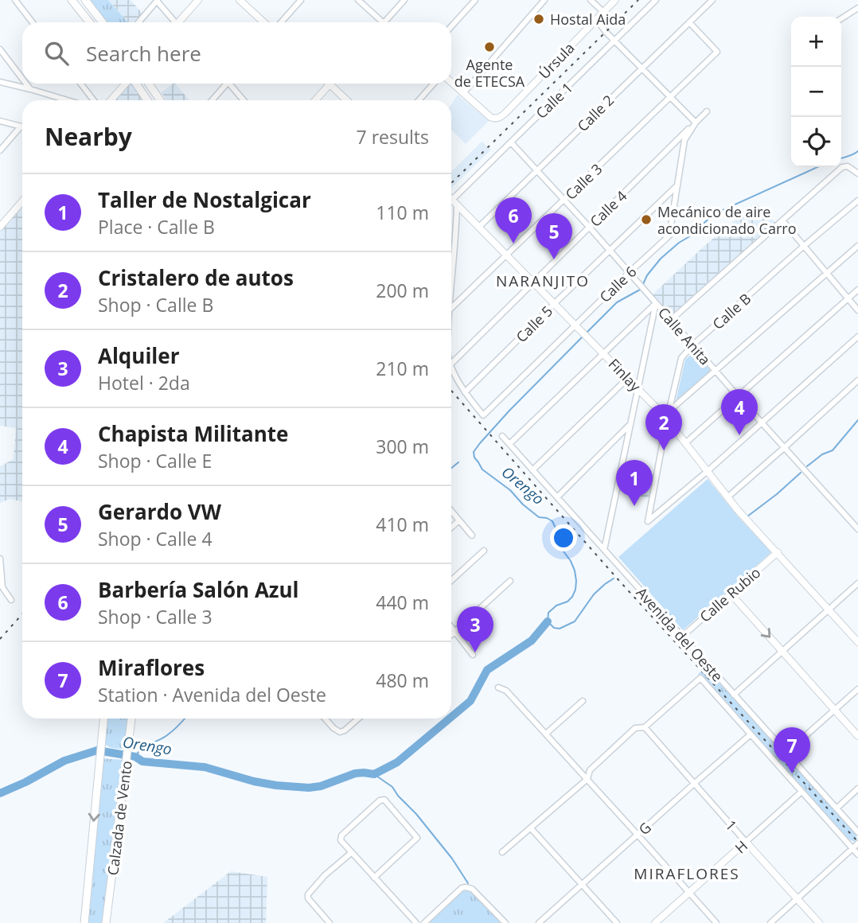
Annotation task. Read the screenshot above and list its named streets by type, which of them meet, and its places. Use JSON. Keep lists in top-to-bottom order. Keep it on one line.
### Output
{"streets":{"main road":["Calzada de Vento"],"street":["Úrsula","Calle 1","Calle 2","Calle 3","Calle 4","Calle 6","Calle B","Calle 5","Calle Anita","Finlay","Calle Rubio","Avenida del Oeste","1","G","H"]},"crossings":[["Calle 1","Calle Anita"],["Calle 1","Finlay"],["Calle 2","Calle 3"],["Calle 2","Calle Anita"],["Calle 2","Finlay"],["Calle 3","Calle Anita"],["Calle 3","Finlay"],["Calle 4","Calle 6"],["Calle 4","Calle Anita"],["Calle 4","Finlay"],["Calle 6","Calle 5"],["Calle 6","Calle Anita"],["Calle 6","Finlay"],["Calle B","Calle Anita"],["Calle B","Finlay"],["Calle 5","Calle Anita"],["Calle 5","Finlay"],["Finlay","Calle Rubio"],["Calle Rubio","Avenida del Oeste"],["Avenida del Oeste","1"],["Avenida del Oeste","G"],["Avenida del Oeste","H"],["1","G"],["1","H"]],"districts":["NARANJITO","MIRAFLORES"],"water":["Orengo"],"places":["Hostal Aida","Agente de ETECSA","Mecánico de aire acondicionado Carro"],"page":{"map_buttons":["+","−"],"search":"Search here","heading":["Nearby","7 results"],"list":[{"mark":"1","name":"Taller de Nostalgicar","note":"Place · Calle B","value":"110 m"},{"mark":"2","name":"Cristalero de autos","note":"Shop · Calle B","value":"200 m"},{"mark":"3","name":"Alquiler","note":"Hotel · 2da","value":"210 m"},{"mark":"4","name":"Chapista Militante","note":"Shop · Calle E","value":"300 m"},{"mark":"5","name":"Gerardo VW","note":"Shop · Calle 4","value":"410 m"},{"mark":"6","name":"Barbería Salón Azul","note":"Shop · Calle 3","value":"440 m"},{"mark":"7","name":"Miraflores","note":"Station · Avenida del Oeste","value":"480 m"}],"pins":["6","5","4","2","1","3","7"]}}
